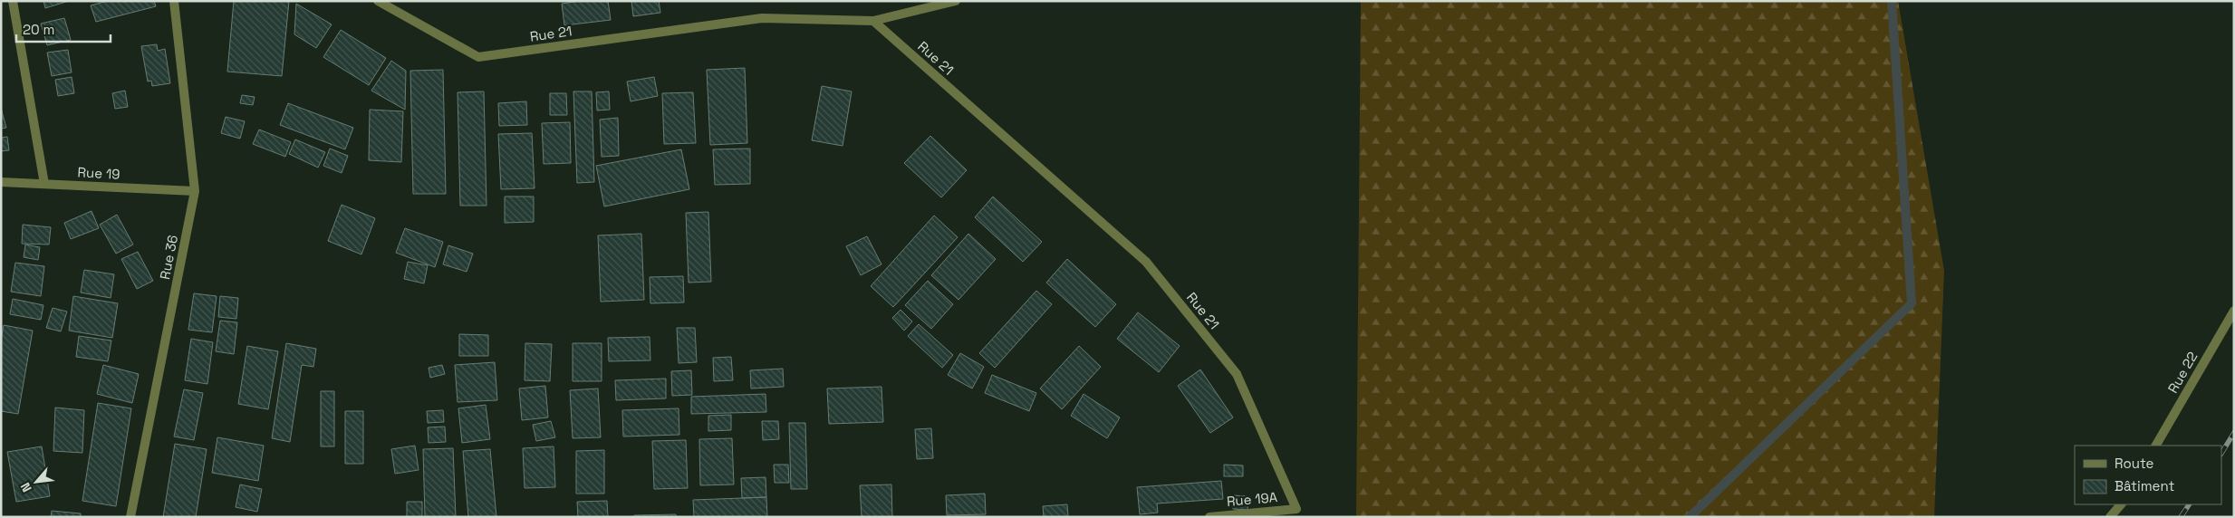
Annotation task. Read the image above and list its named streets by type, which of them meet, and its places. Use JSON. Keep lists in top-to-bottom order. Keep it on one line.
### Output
{"streets":{"street":["Rue 21","Rue 19","Rue 36","Rue 22","Rue 19A"]},"crossings":[["Rue 21","Rue 19A"],["Rue 19","Rue 36"]],"legend":["Route","Bâtiment"],"scale_bar":"20 m","north":"bottom left"}
